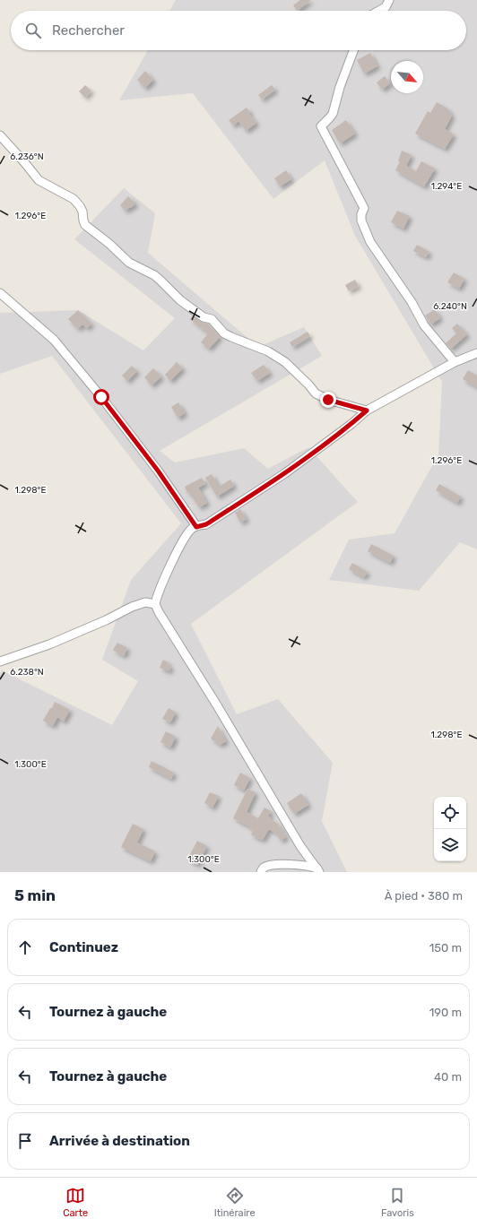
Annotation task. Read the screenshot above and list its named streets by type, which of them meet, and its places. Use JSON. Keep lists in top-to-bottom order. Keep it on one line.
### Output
{"north":"bottom right","page":{"search":"Rechercher","heading":["5 min","À pied · 380 m"],"list":[["Continuez","150 m"],["Tournez à gauche","190 m"],["Tournez à gauche","40 m"],"Arrivée à destination"],"nav":["Carte","Itinéraire","Favoris"]},"coordinates":["6.236°N","1.294°E","1.296°E","6.240°N","1.298°E","6.238°N","1.300°E"]}
